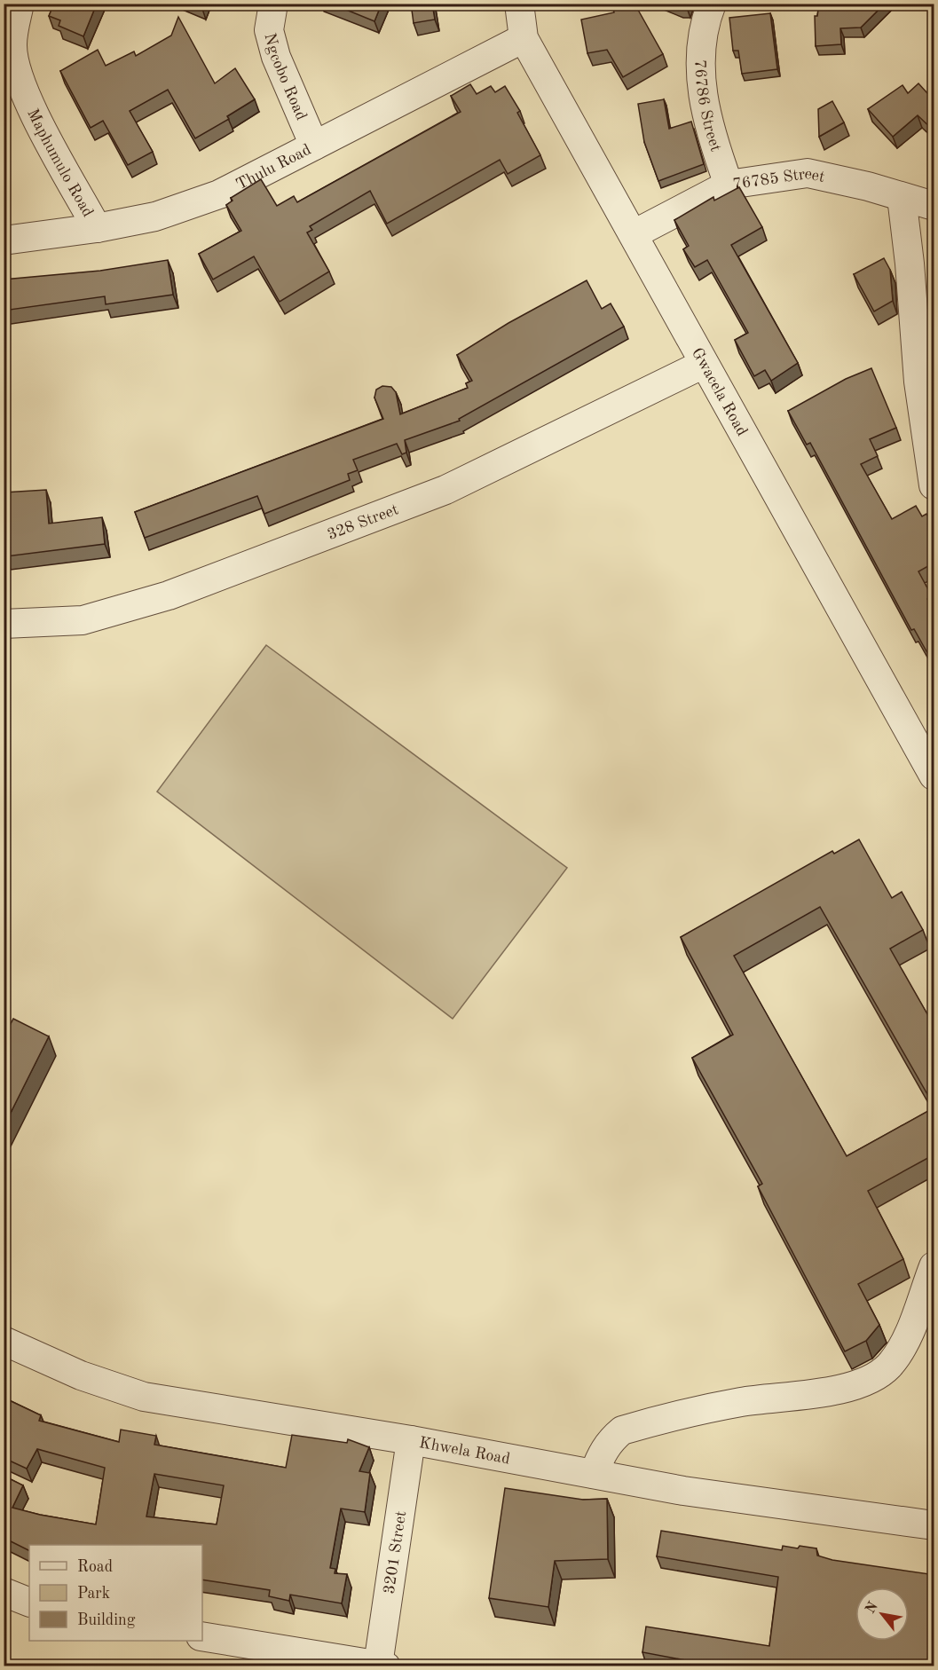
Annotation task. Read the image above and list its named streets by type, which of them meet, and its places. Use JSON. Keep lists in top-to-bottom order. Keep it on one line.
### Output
{"streets":{"street":["Ngcobo Road","76786 Street","Maphumulo Road","Thulu Road","76785 Street","Gwacela Road","328 Street","Khwela Road","3201 Street"]},"crossings":[["Ngcobo Road","Thulu Road"],["76786 Street","76785 Street"],["Maphumulo Road","Thulu Road"],["Thulu Road","Gwacela Road"],["76785 Street","Gwacela Road"],["Gwacela Road","328 Street"],["Khwela Road","3201 Street"]],"legend":["Road","Park","Building"],"north":"top left"}
